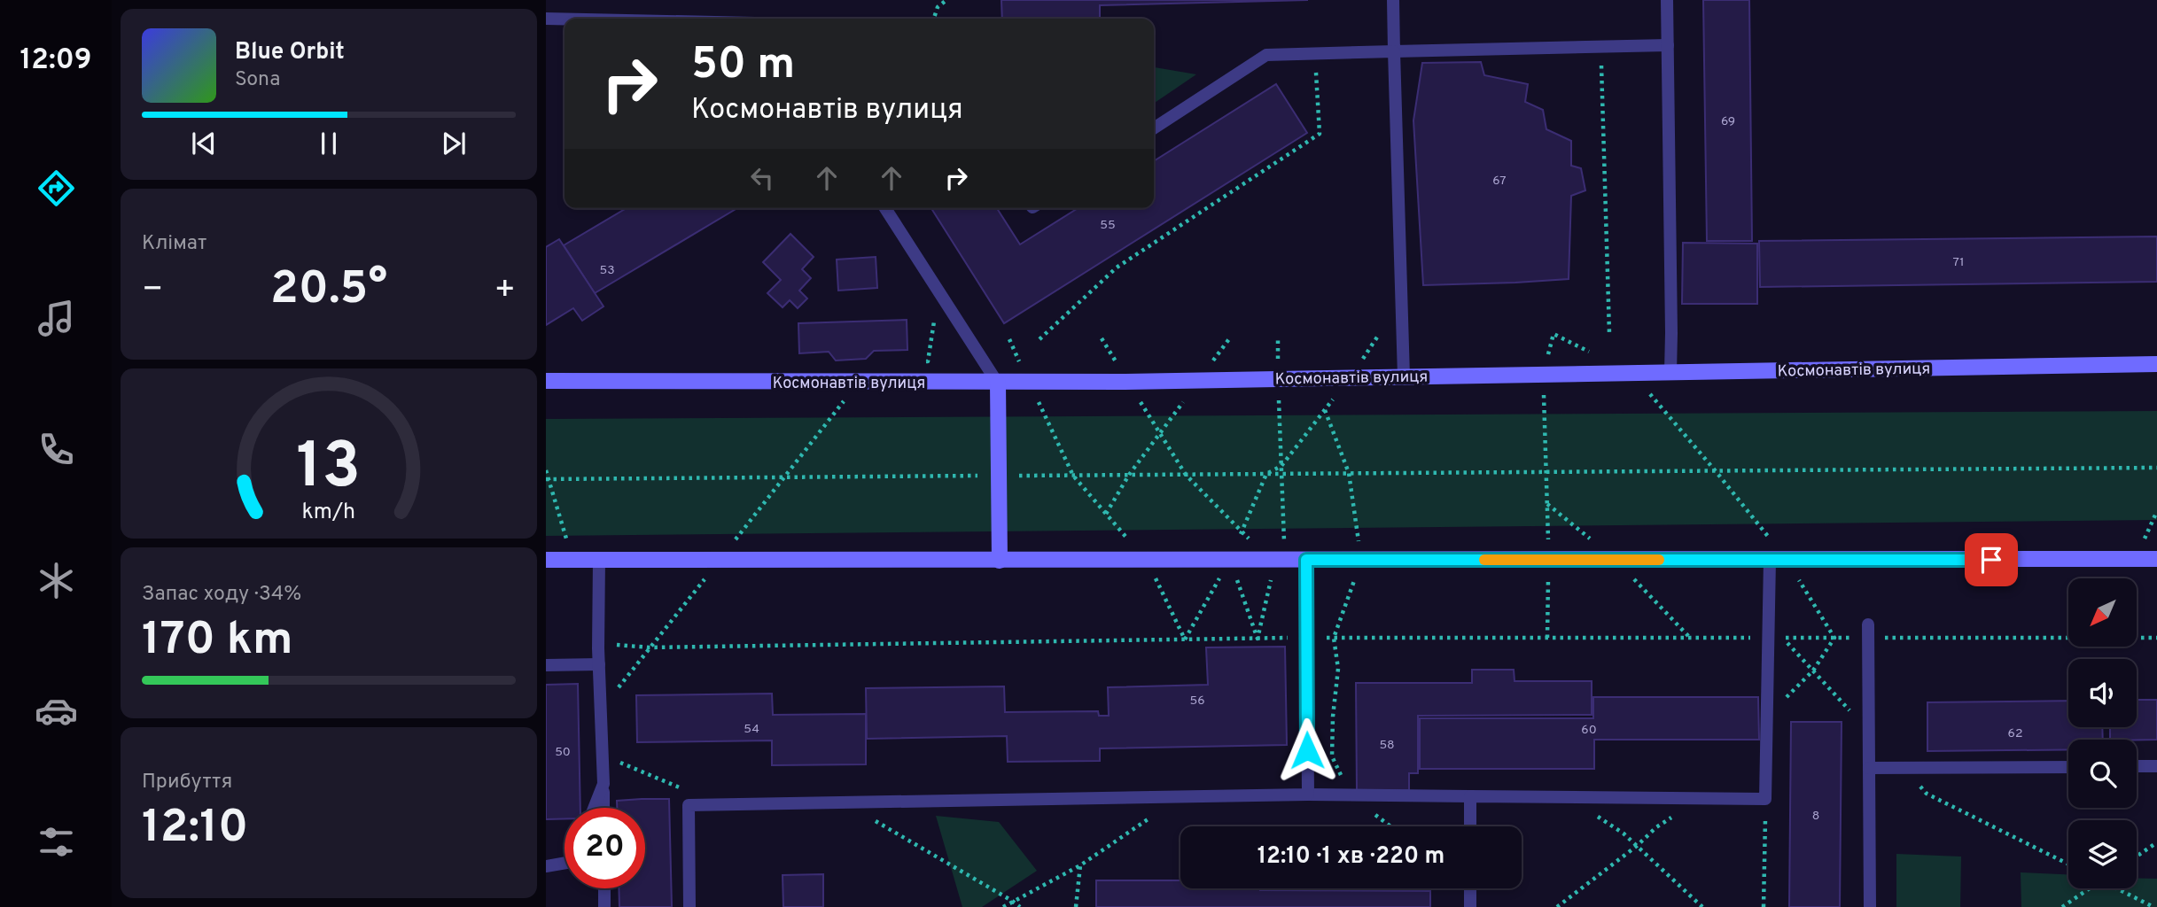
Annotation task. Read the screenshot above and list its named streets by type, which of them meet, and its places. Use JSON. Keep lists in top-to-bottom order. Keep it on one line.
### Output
{"streets":{"street":["Космонавтів вулиця"]},"house_numbers":["69","67","55","71","53","56","54","60","62","58","50","8"],"north":"bottom left","page":{"tabs":"12:09","turn":["50 m","Космонавтів вулиця"],"song":["Blue Orbit","Sona"],"tile":["Клімат",["Запас ходу · 34%","170 km"],["Прибуття","12:10"]],"heat":["−","20.5°","+"],"limit":"20","trip":"12:10 · 1 хв · 220 m","gauge":["13","km/h"]}}
